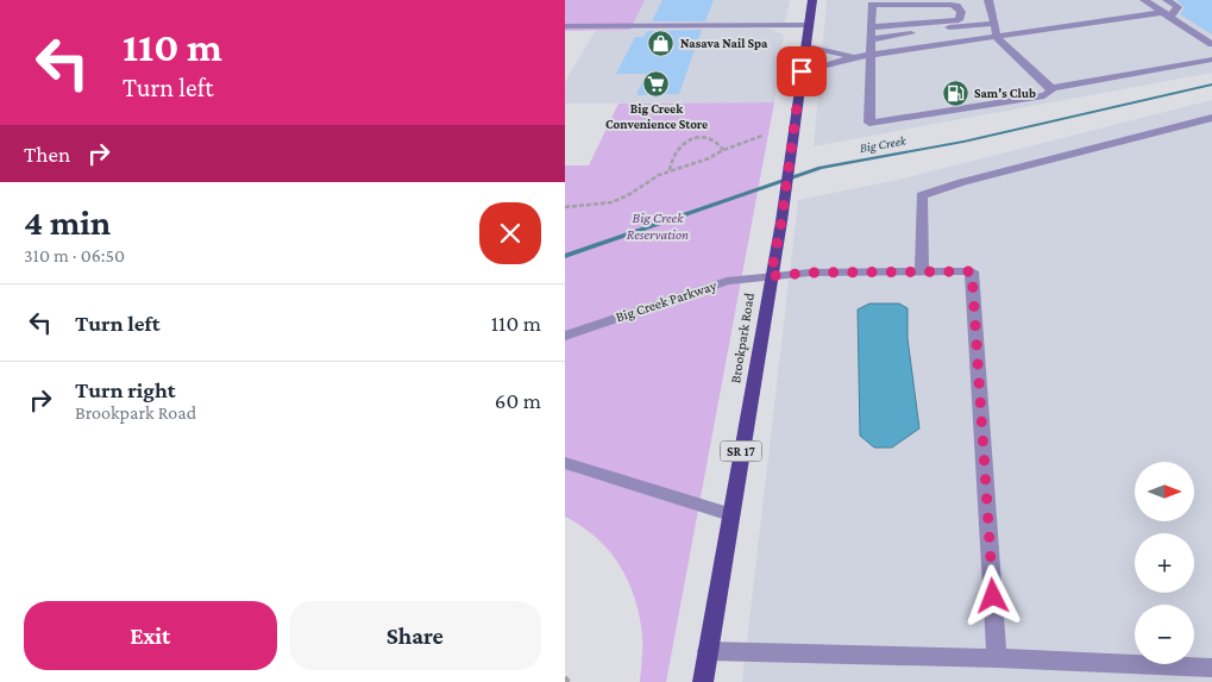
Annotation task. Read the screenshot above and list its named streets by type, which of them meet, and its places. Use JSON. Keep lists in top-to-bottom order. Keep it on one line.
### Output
{"streets":{"main road":["Brookpark Road","SR 17"],"street":["Big Creek Parkway"]},"crossings":[["Big Creek Parkway","Brookpark Road"]],"water":["Big Creek"],"parks":["Big Creek Reservation"],"places":{"shop":["Nasava Nail Spa"],"supermarket":["Big Creek Convenience Store"],"fuel station":["Sam's Club"]},"north":"right","page":{"turn":["110 m","Turn left"],"then":"Then","heading":["4 min","310 m · 06:50"],"list":[{"name":"Turn left","value":"110 m"},{"name":"Turn right","note":"Brookpark Road","value":"60 m"}],"map_buttons":["+","−"],"buttons":["Exit","Share"]}}
